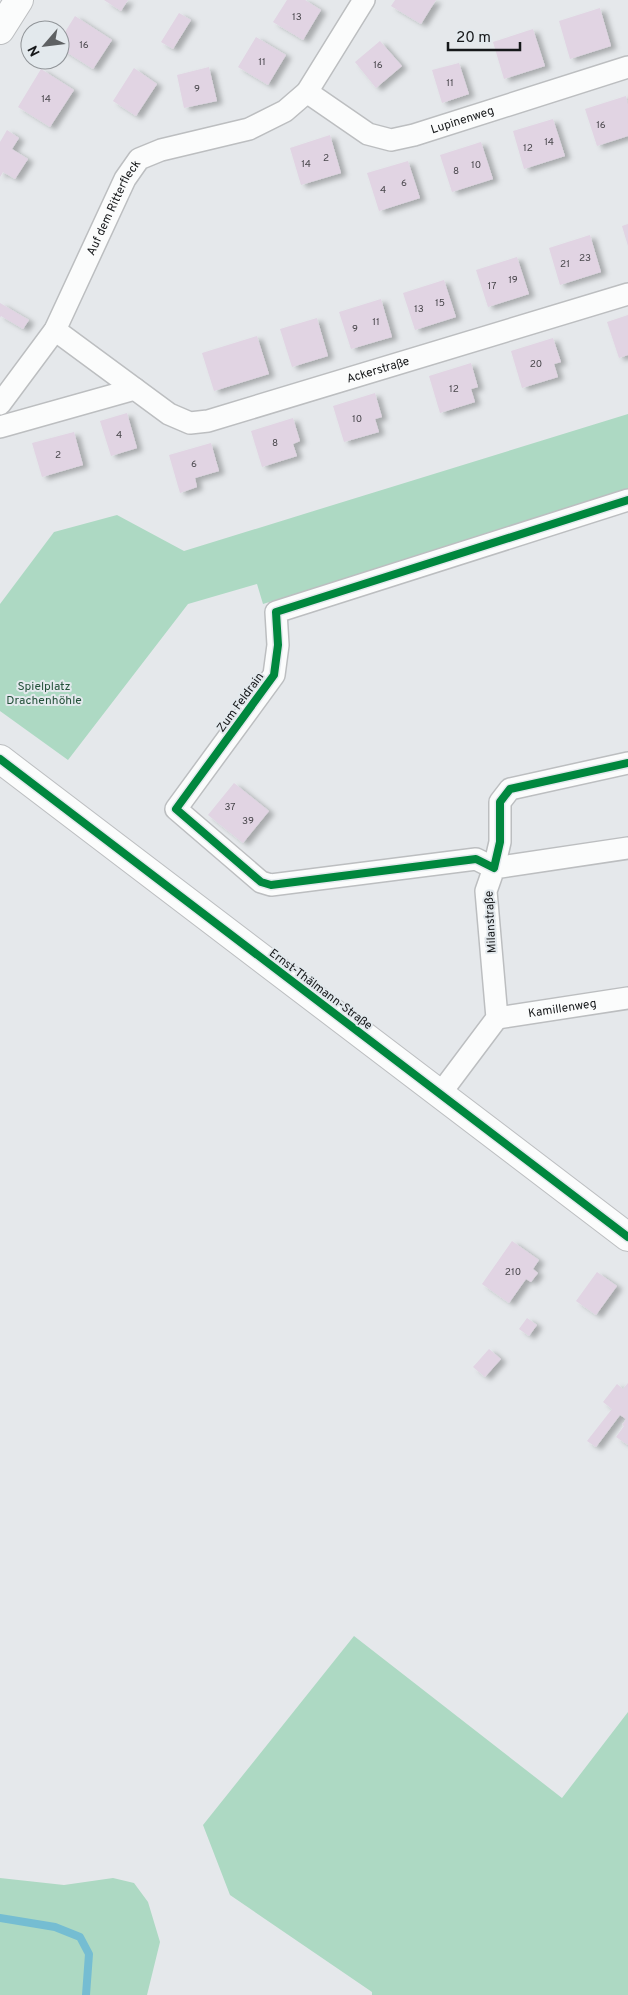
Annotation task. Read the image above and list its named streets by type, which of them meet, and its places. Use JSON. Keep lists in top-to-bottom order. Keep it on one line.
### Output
{"streets":{"street":["Lupinenweg","Auf dem Ritterfleck","Ackerstraße","Zum Feldrain","Milanstraße","Ernst-Thälmann-Straße","Kamillenweg"]},"crossings":[["Lupinenweg","Auf dem Ritterfleck"],["Auf dem Ritterfleck","Ackerstraße"],["Zum Feldrain","Milanstraße"],["Milanstraße","Kamillenweg"]],"parks":["Spielplatz Drachenhöhle"],"house_numbers":["13","16","11","16","11","9","14","16","14","12","2","14","10","8","6","4","23","21","19","17","15","13","11","9","20","12","10","4","8","2","6","37","39","210"],"scale_bar":"20 m","north":"bottom left"}
